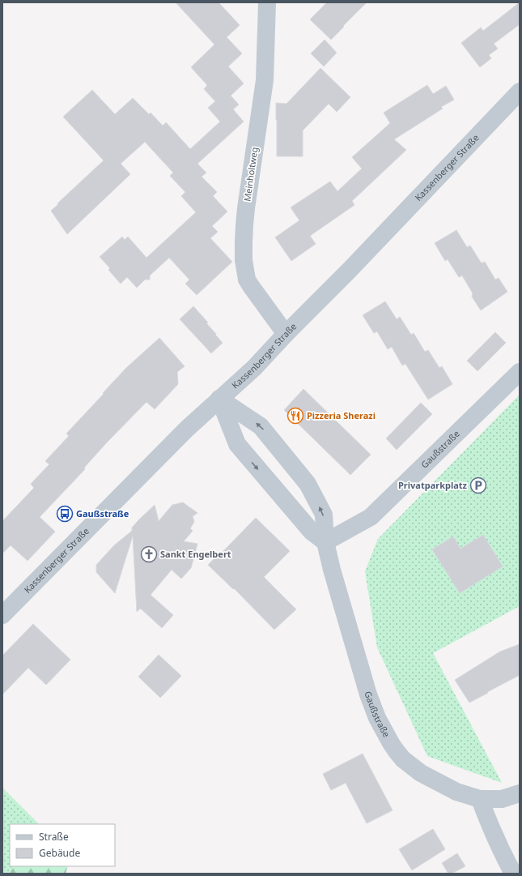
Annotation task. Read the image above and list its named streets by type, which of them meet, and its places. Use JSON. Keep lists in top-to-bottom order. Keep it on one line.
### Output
{"streets":{"street":["Kassenberger Straße","Meinholtweg","Gaußstraße"]},"crossings":[["Kassenberger Straße","Meinholtweg"],["Kassenberger Straße","Gaußstraße"]],"places":{"restaurant":["Pizzeria Sherazi"],"parking":["Privatparkplatz"],"bus stop":["Gaußstraße"],"church":["Sankt Engelbert"]},"legend":["Straße","Gebäude"]}
